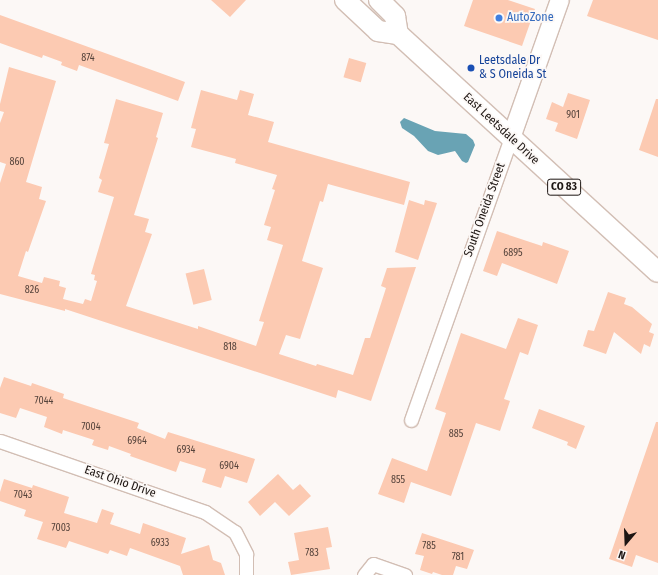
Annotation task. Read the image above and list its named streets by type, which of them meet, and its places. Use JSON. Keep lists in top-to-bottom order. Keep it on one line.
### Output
{"streets":{"main road":["East Leetsdale Drive","CO 83"],"street":["South Oneida Street","East Ohio Drive"]},"crossings":[["East Leetsdale Drive","South Oneida Street"]],"places":["AutoZone","Leetsdale Dr & S Oneida St"],"house_numbers":["874","901","860","6895","826","818","7044","7004","885","6964","6934","6904","855","7043","7003","6933","785","783","781"],"north":"bottom"}
